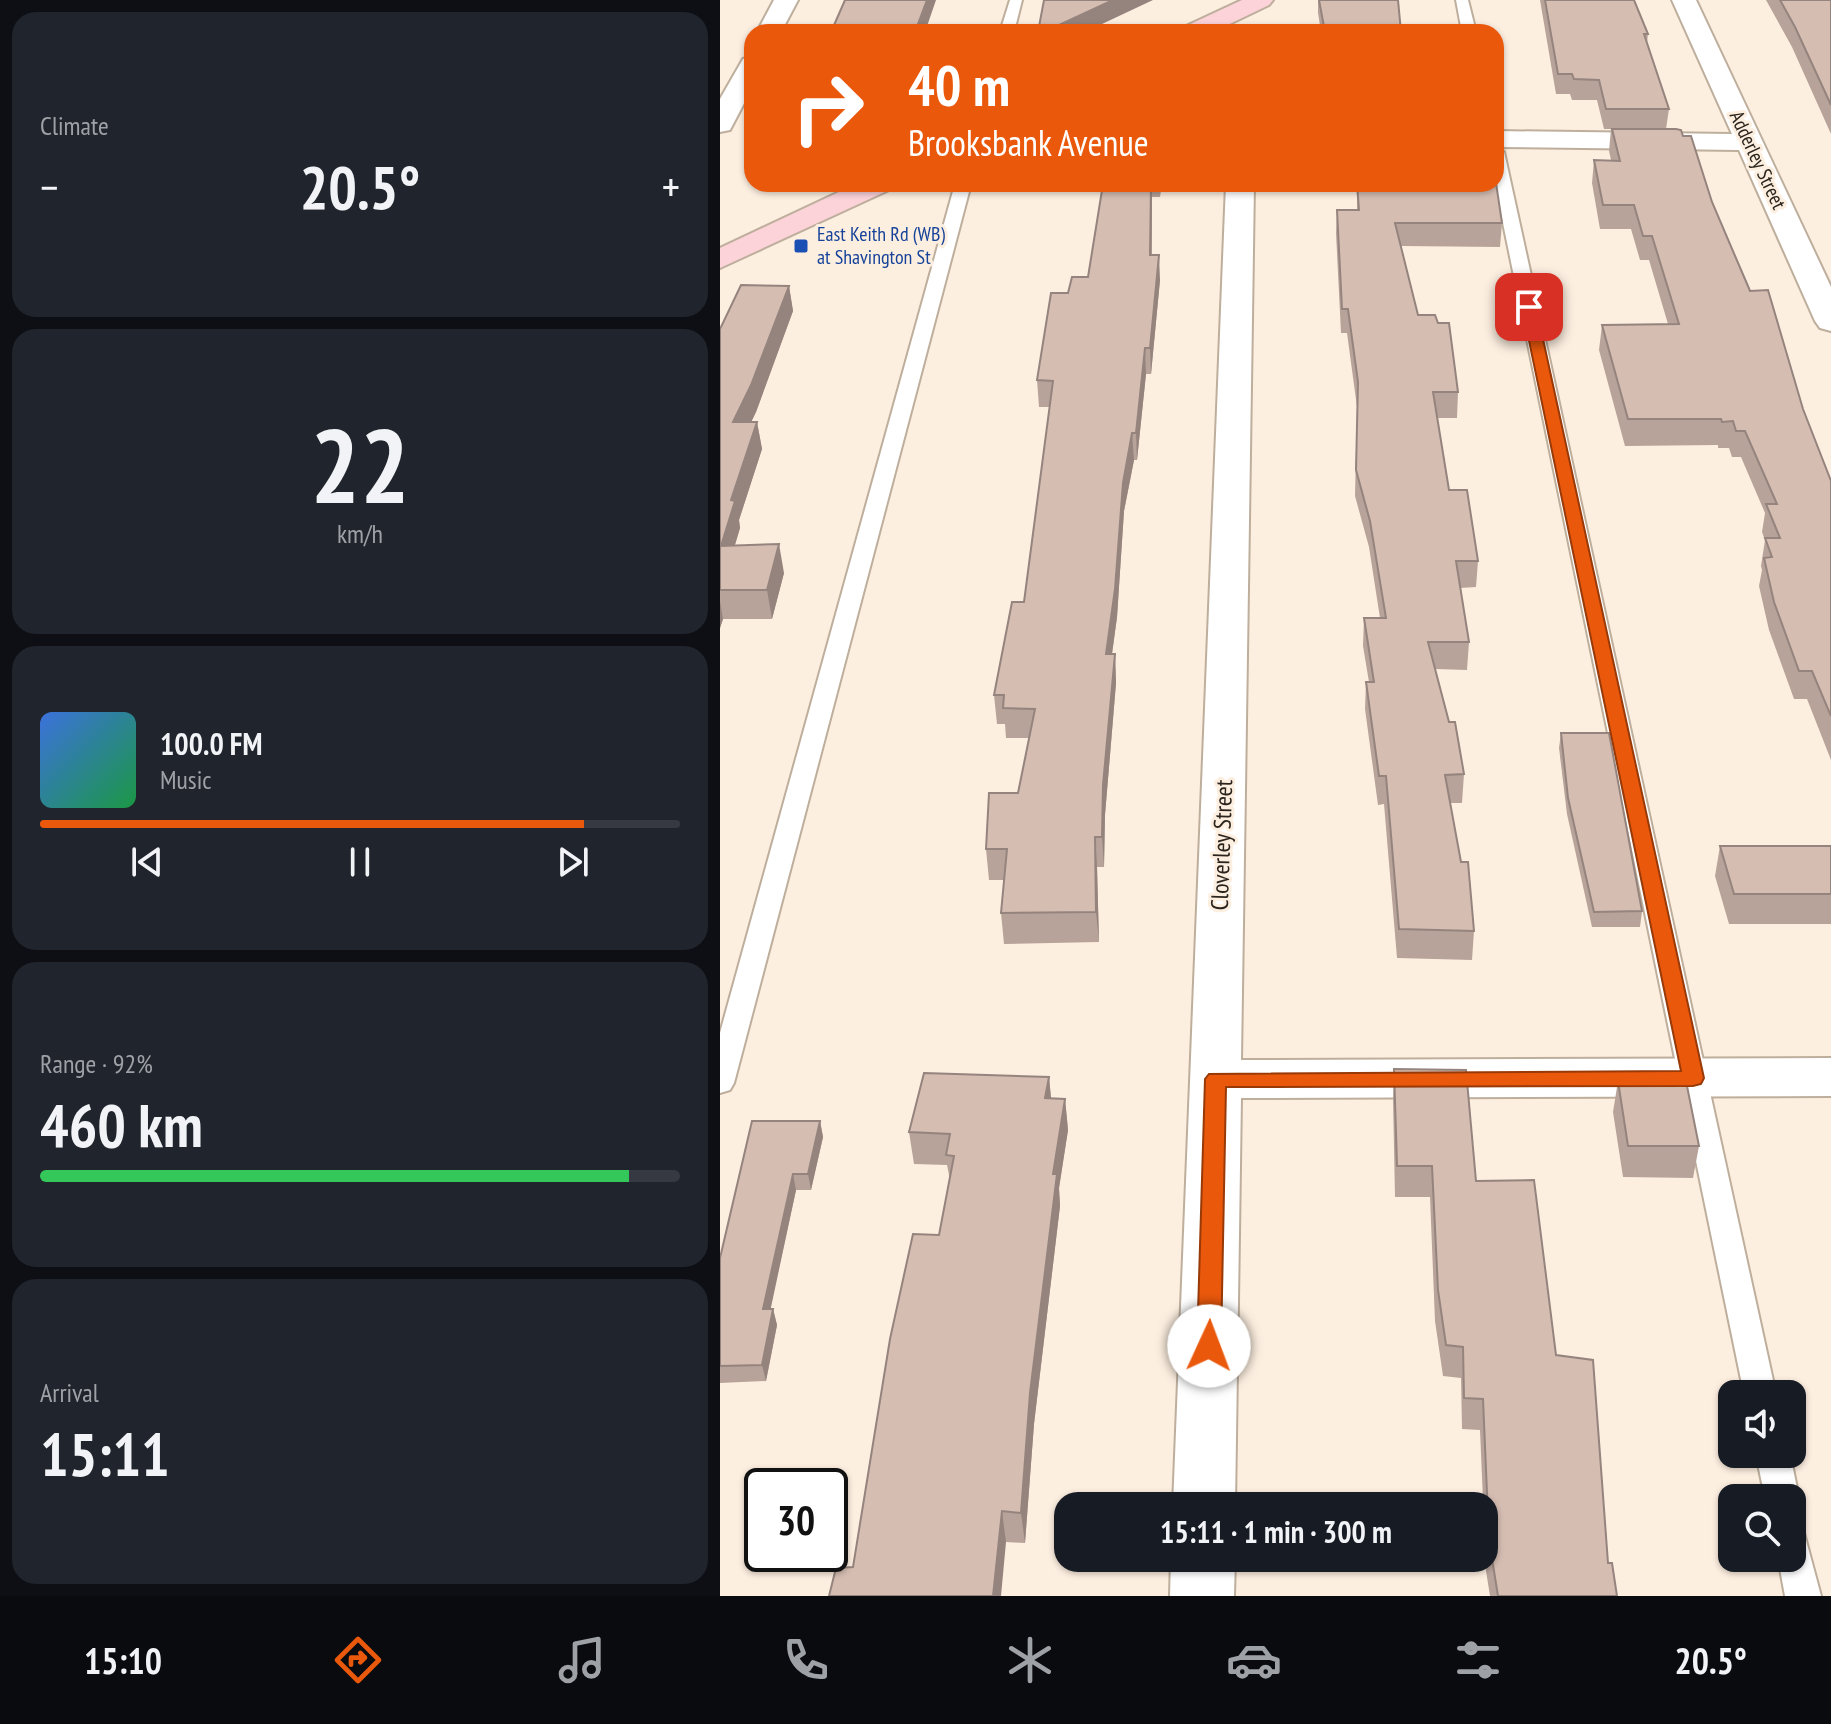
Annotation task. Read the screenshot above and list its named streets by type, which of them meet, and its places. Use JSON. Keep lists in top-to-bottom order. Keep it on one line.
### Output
{"streets":{"street":["Adderley Street","Cloverley Street"]},"places":{"transit":["East Keith Rd (WB) at Shavington St"]},"page":{"tile":["Climate",["22","km/h"],["Range · 92%","460 km"],["Arrival","15:11"]],"turn":["40 m","Brooksbank Avenue"],"heat":["−","20.5°","+"],"song":["100.0 FM","Music"],"limit":"30","trip":"15:11 · 1 min · 300 m","tabs":["15:10","20.5°"]}}
